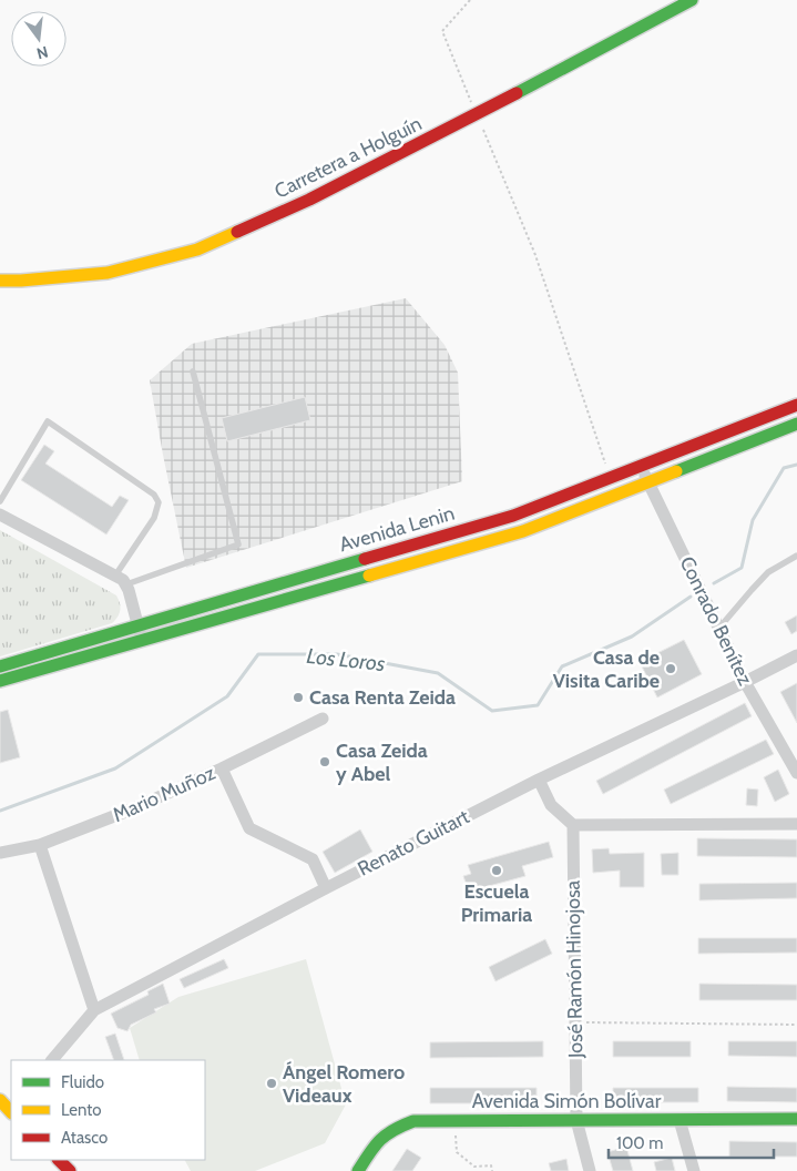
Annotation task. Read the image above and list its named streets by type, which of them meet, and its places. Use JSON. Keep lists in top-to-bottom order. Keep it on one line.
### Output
{"streets":{"main road":["Carretera a Holguín","Avenida Lenin","Avenida Simón Bolívar"],"street":["Conrado Benítez","Mario Muñoz","Renato Guitart","José Ramón Hinojosa"]},"crossings":[["Avenida Lenin","Conrado Benítez"],["Conrado Benítez","Renato Guitart"],["José Ramón Hinojosa","Avenida Simón Bolívar"]],"water":["Los Loros"],"places":["Casa de Visita Caribe","Casa Renta Zeida","Casa Zeida y Abel","Escuela Primaria","Ángel Romero Videaux"],"legend":["Fluido","Lento","Atasco"],"scale_bar":"100 m","north":"bottom"}
